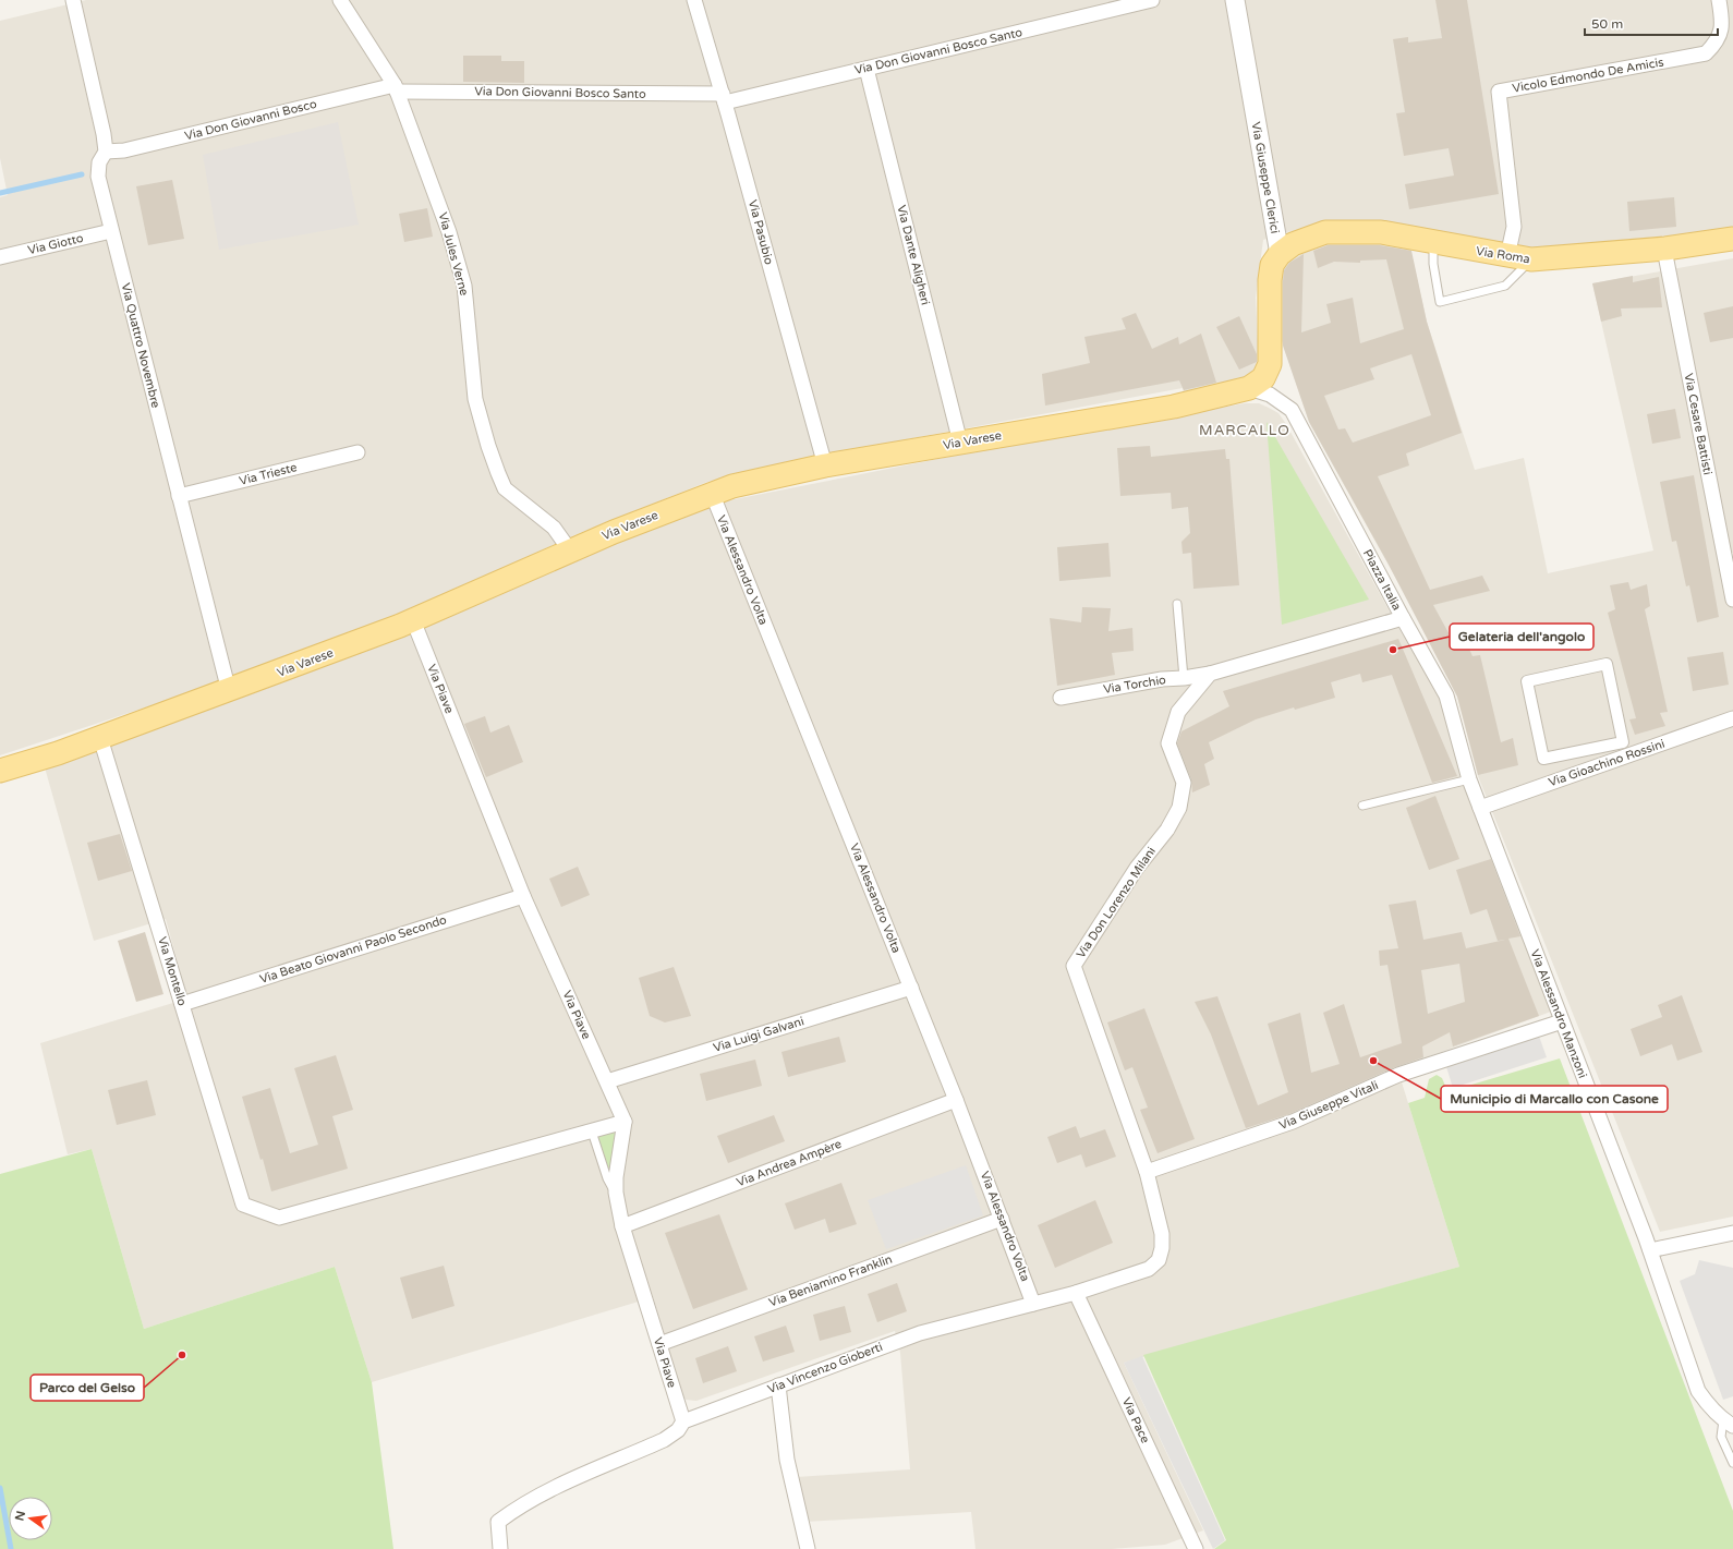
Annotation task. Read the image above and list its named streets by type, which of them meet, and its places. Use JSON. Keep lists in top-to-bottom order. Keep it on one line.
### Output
{"streets":{"main road":["Via Roma","Via Varese"],"street":["Via Don Giovanni Bosco Santo","Vicolo Edmondo De Amicis","Via Don Giovanni Bosco","Via Giuseppe Clerici","Via Pasubio","Via Giotto","Via Jules Verne","Via Dante Aligheri","Via Quattro Novembre","Via Cesare Battisti","Via Trieste","Via Alessandro Volta","Piazza Italia","Via Torchio","Via Piave","Via Gioachino Rossini","Via Don Lorenzo Milani","Via Beato Giovanni Paolo Secondo","Via Montello","Via Alessandro Manzoni","Via Luigi Galvani","Via Giuseppe Vitali","Via Andrea Ampère","Via Beniamino Franklin","Via Vincenzo Gioberti","Via Pace"]},"crossings":[["Via Don Giovanni Bosco Santo","Via Don Giovanni Bosco"],["Via Don Giovanni Bosco Santo","Via Pasubio"],["Via Don Giovanni Bosco Santo","Via Jules Verne"],["Via Don Giovanni Bosco Santo","Via Dante Aligheri"],["Vicolo Edmondo De Amicis","Via Roma"],["Via Don Giovanni Bosco","Via Jules Verne"],["Via Don Giovanni Bosco","Via Quattro Novembre"],["Via Giuseppe Clerici","Via Roma"],["Via Giuseppe Clerici","Via Varese"],["Via Pasubio","Via Varese"],["Via Giotto","Via Quattro Novembre"],["Via Jules Verne","Via Varese"],["Via Dante Aligheri","Via Varese"],["Via Roma","Via Cesare Battisti"],["Via Roma","Via Varese"],["Via Quattro Novembre","Via Varese"],["Via Quattro Novembre","Via Trieste"],["Via Varese","Via Alessandro Volta"],["Via Varese","Piazza Italia"],["Via Varese","Via Piave"],["Via Varese","Via Montello"],["Via Alessandro Volta","Via Luigi Galvani"],["Via Alessandro Volta","Via Andrea Ampère"],["Via Alessandro Volta","Via Beniamino Franklin"],["Via Alessandro Volta","Via Vincenzo Gioberti"],["Piazza Italia","Via Torchio"],["Piazza Italia","Via Don Lorenzo Milani"],["Piazza Italia","Via Alessandro Manzoni"],["Via Torchio","Via Don Lorenzo Milani"],["Via Piave","Via Beato Giovanni Paolo Secondo"],["Via Piave","Via Luigi Galvani"],["Via Piave","Via Andrea Ampère"],["Via Piave","Via Beniamino Franklin"],["Via Piave","Via Vincenzo Gioberti"],["Via Gioachino Rossini","Via Alessandro Manzoni"],["Via Don Lorenzo Milani","Via Giuseppe Vitali"],["Via Don Lorenzo Milani","Via Vincenzo Gioberti"],["Via Beato Giovanni Paolo Secondo","Via Montello"],["Via Alessandro Manzoni","Via Giuseppe Vitali"],["Via Vincenzo Gioberti","Via Pace"]],"districts":["MARCALLO"],"places":["Gelateria dell'angolo","Municipio di Marcallo con Casone","Parco del Gelso"],"scale_bar":"50 m","north":"left"}
